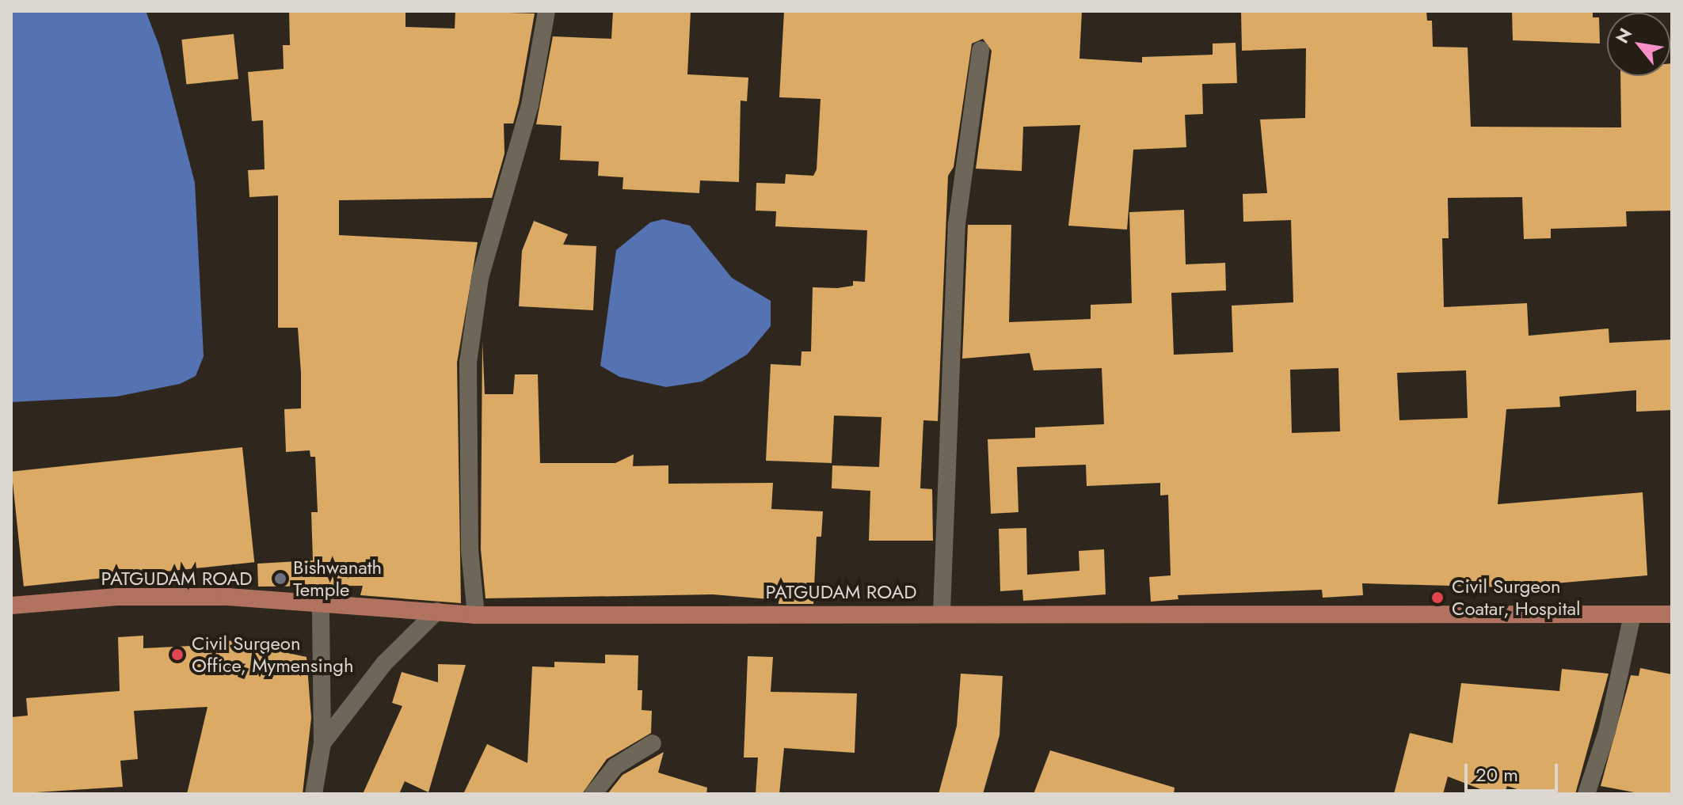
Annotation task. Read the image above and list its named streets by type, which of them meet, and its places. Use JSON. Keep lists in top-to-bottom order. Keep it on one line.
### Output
{"streets":{"main road":["PATGUDAM ROAD"]},"places":["Bishwanath Temple","Civil Surgeon Coatar, Hospital","Civil Surgeon Office, Mymensingh"],"scale_bar":"20 m","north":"top left"}
